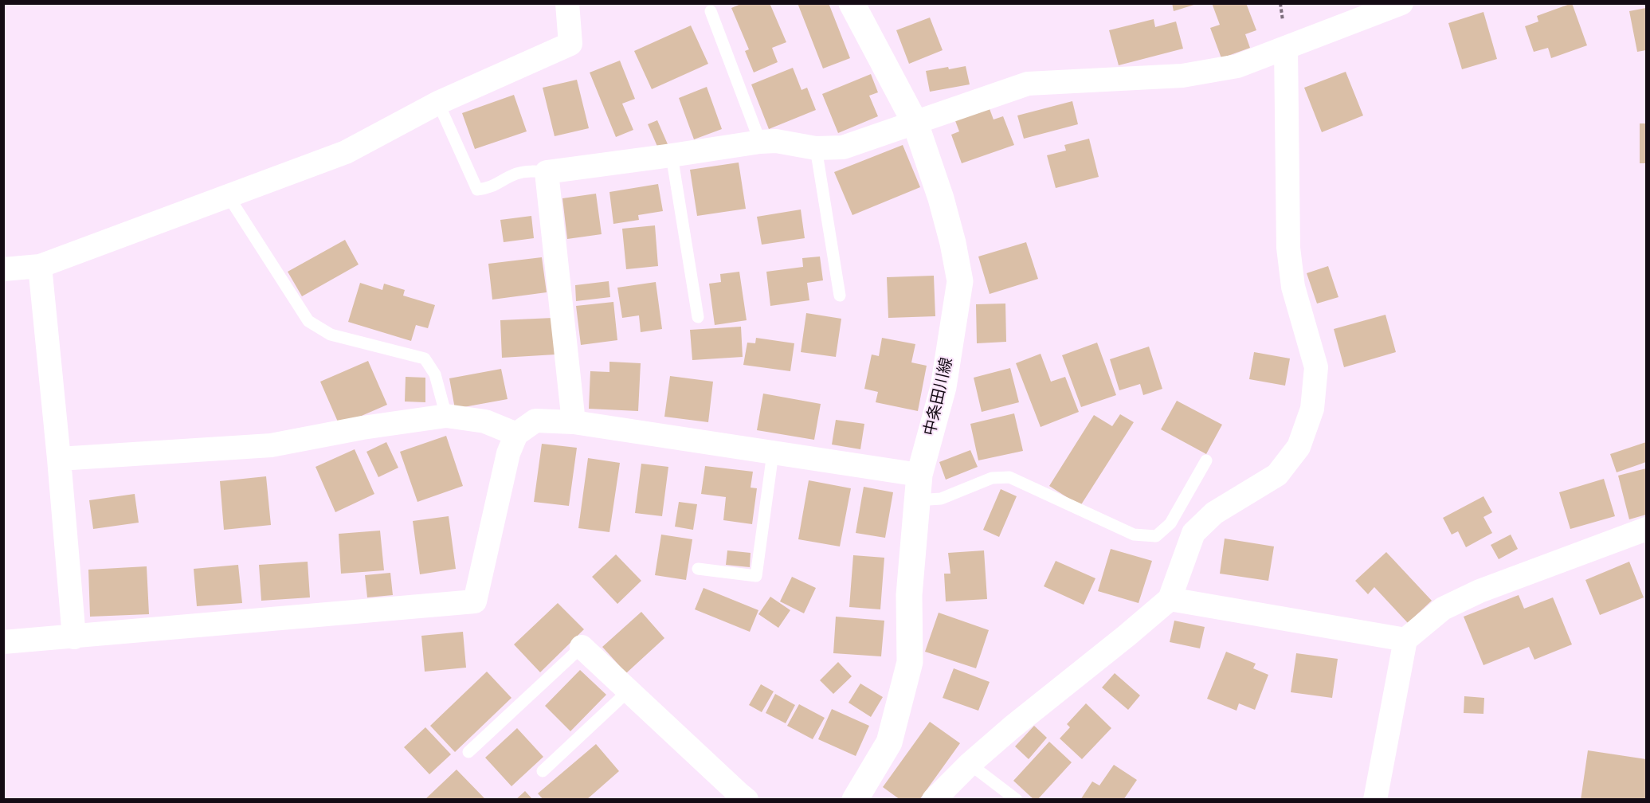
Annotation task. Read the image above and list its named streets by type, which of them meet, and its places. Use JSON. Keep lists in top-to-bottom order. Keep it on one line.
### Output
{"streets":{"main road":["中条田川線"]}}
